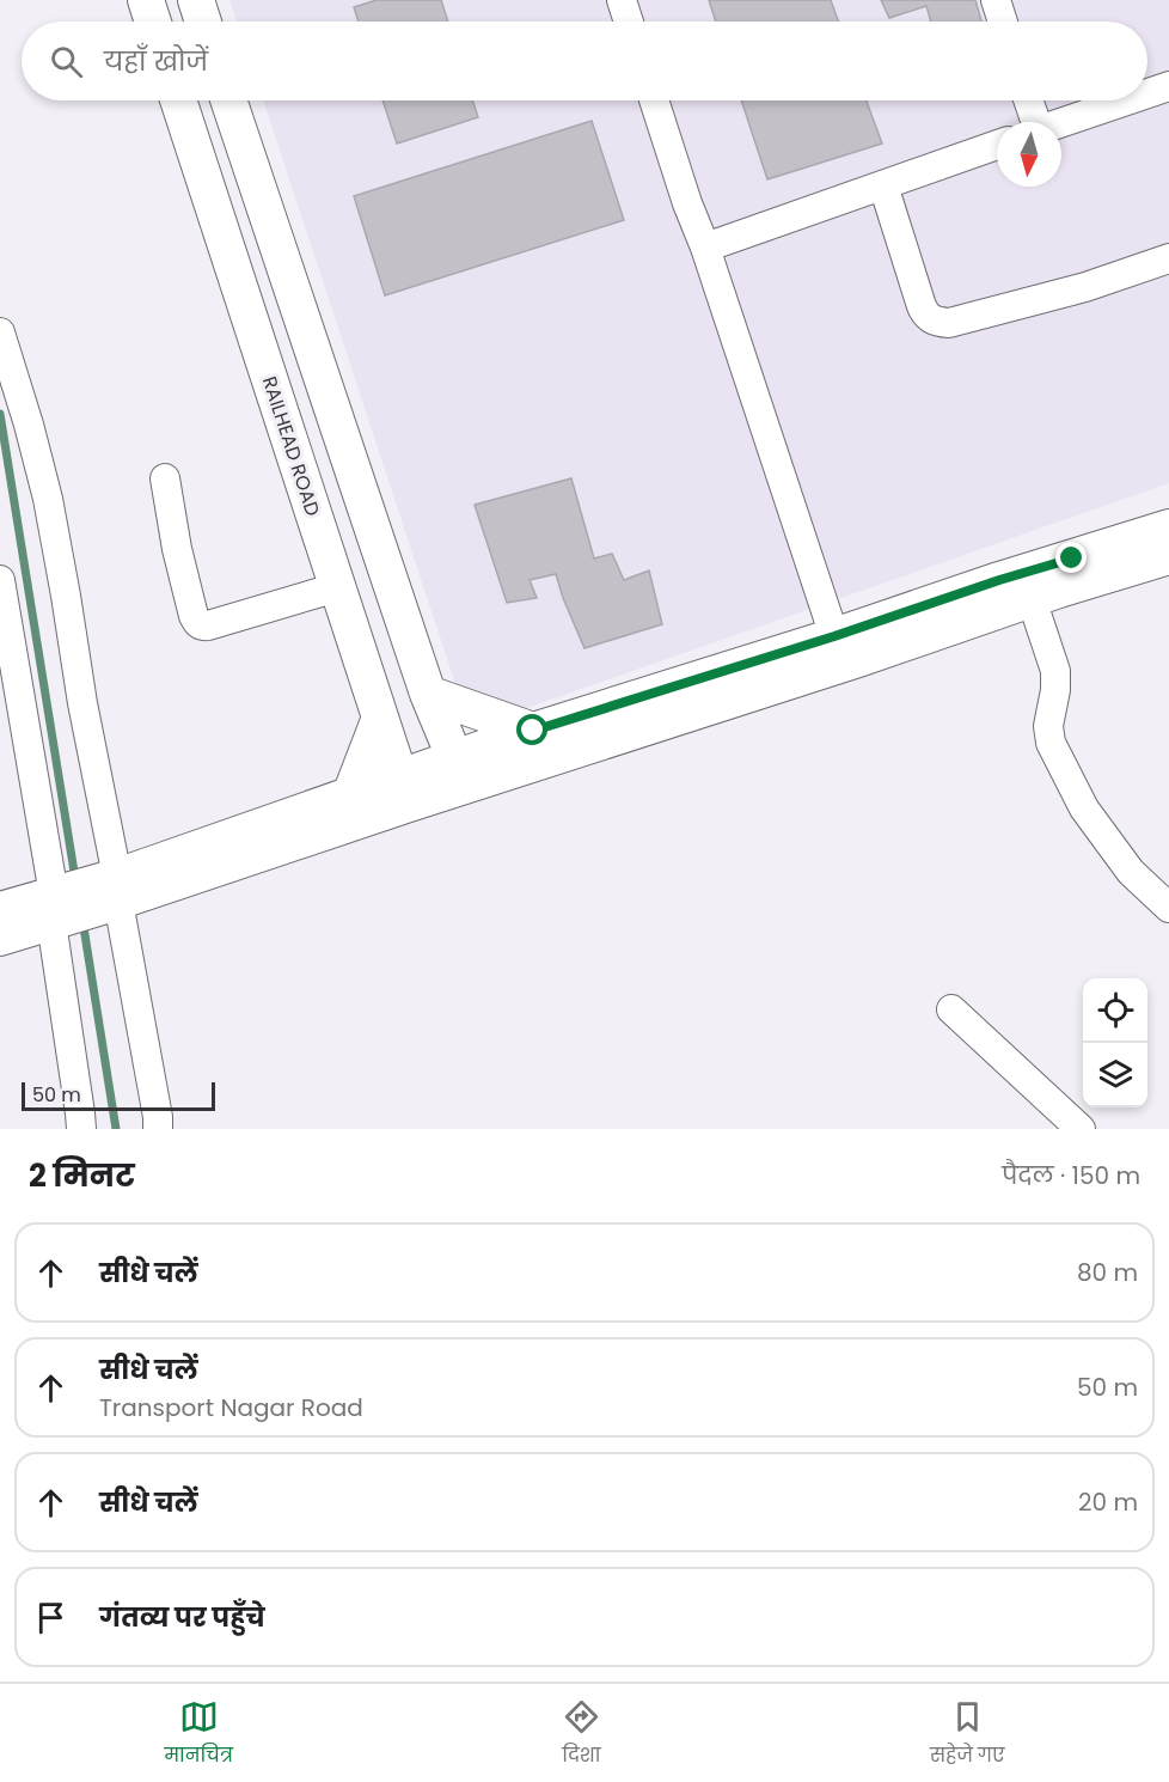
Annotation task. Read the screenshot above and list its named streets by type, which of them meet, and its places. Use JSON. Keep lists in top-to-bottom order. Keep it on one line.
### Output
{"streets":{"main road":["RAILHEAD ROAD"]},"scale_bar":"50 m","north":"bottom","page":{"search":"यहाँ खोजें","scale":"50 m","heading":["2 मिनट","पैदल · 150 m"],"list":[["सीधे चलें","80 m"],["सीधे चलें","Transport Nagar Road","50 m"],["सीधे चलें","20 m"],"गंतव्य पर पहुँचे"],"nav":["मानचित्र","दिशा","सहेजे गए"]}}
